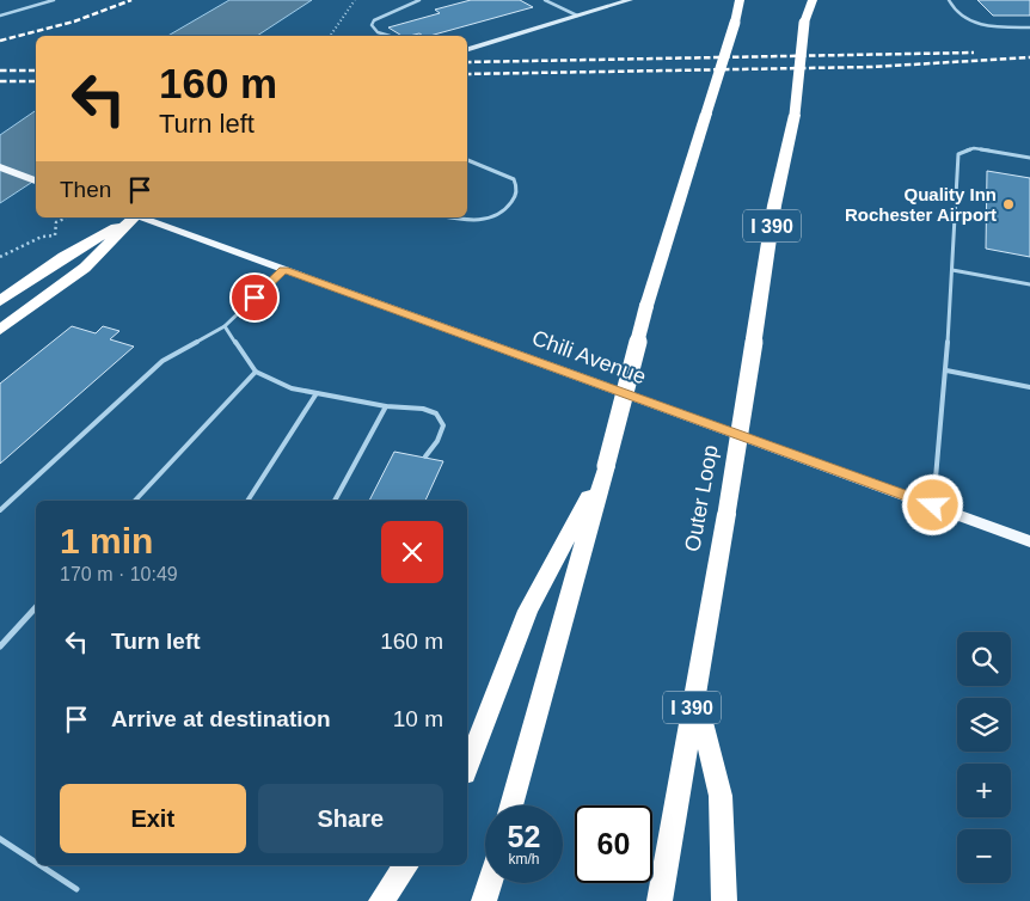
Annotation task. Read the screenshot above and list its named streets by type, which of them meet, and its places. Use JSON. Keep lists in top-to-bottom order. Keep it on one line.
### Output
{"streets":{"highway":["I 390","Outer Loop"],"main road":["Chili Avenue"]},"places":["Quality Inn Rochester Airport"],"page":{"turn":["160 m","Turn left"],"then":"Then","heading":["1 min","170 m · 10:49"],"list":[{"name":"Turn left","value":"160 m"},{"name":"Arrive at destination","value":"10 m"}],"map_buttons":["+","−"],"buttons":["Exit","Share"],"speed":"52 km/h","limit":"60"}}
